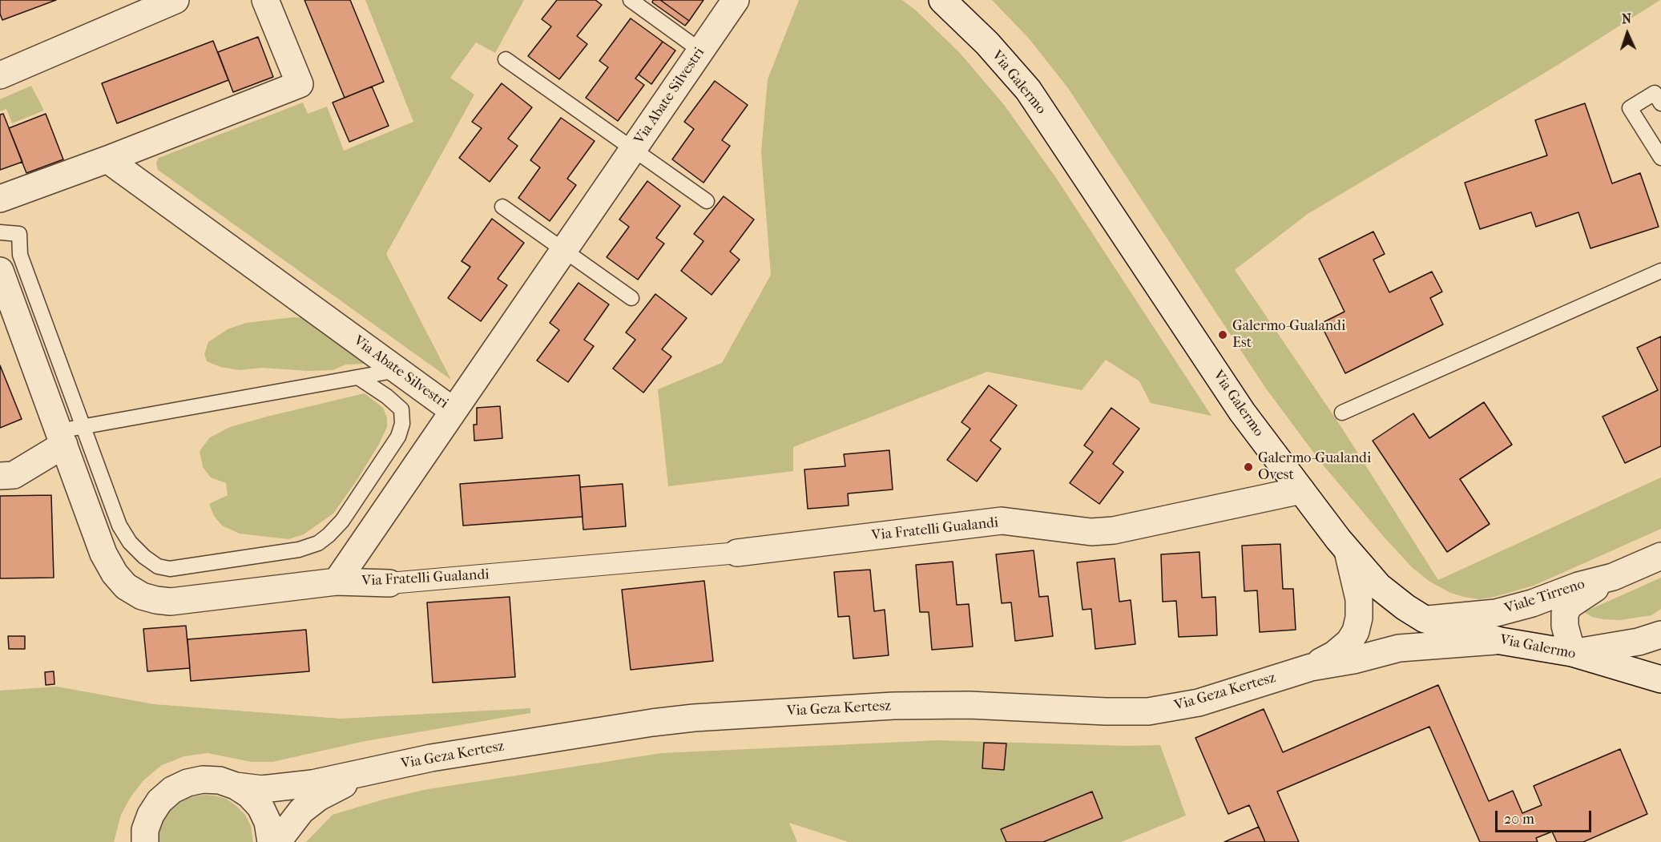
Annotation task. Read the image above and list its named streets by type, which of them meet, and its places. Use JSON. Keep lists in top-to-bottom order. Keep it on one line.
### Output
{"streets":{"street":["Via Galermo","Via Abate Silvestri","Via Fratelli Gualandi","Viale Tirreno","Via Geza Kertesz"]},"crossings":[["Via Galermo","Via Fratelli Gualandi"],["Via Galermo","Viale Tirreno"]],"places":["Galermo-Gualandi Est","Galermo-Gualandi Ovest"],"scale_bar":"20 m","north":"top"}
